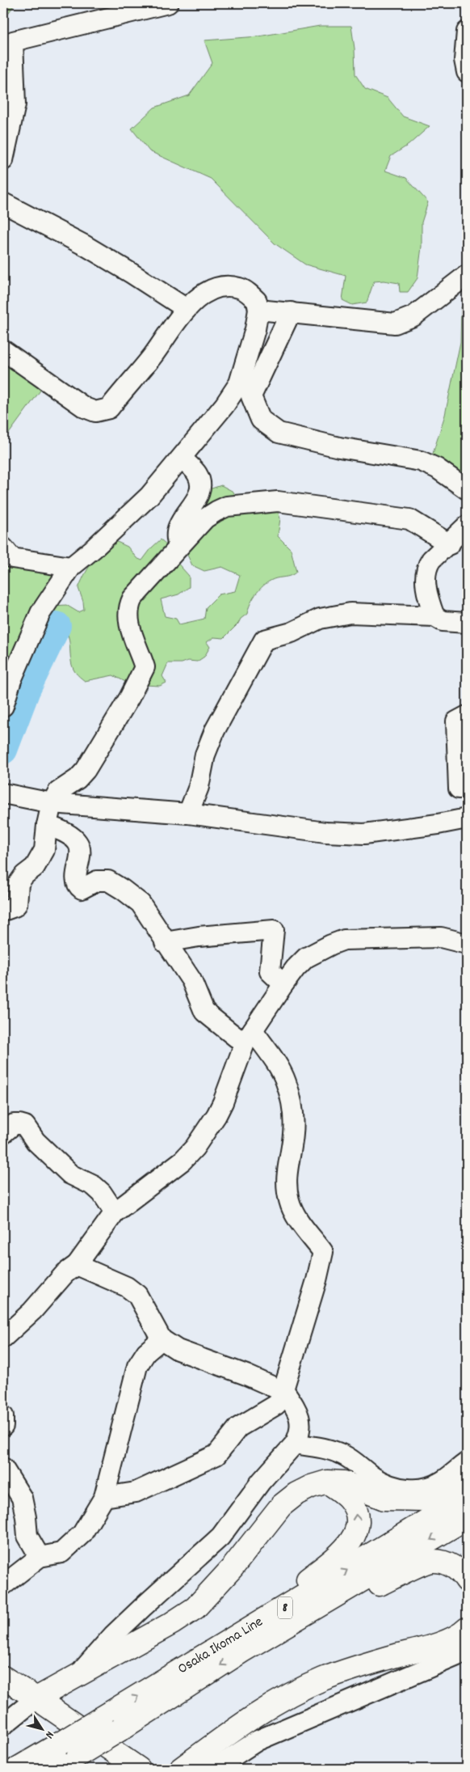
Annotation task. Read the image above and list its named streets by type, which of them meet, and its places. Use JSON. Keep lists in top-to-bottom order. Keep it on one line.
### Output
{"streets":{"main road":["8","Osaka Ikoma Line"]},"north":"bottom right"}
